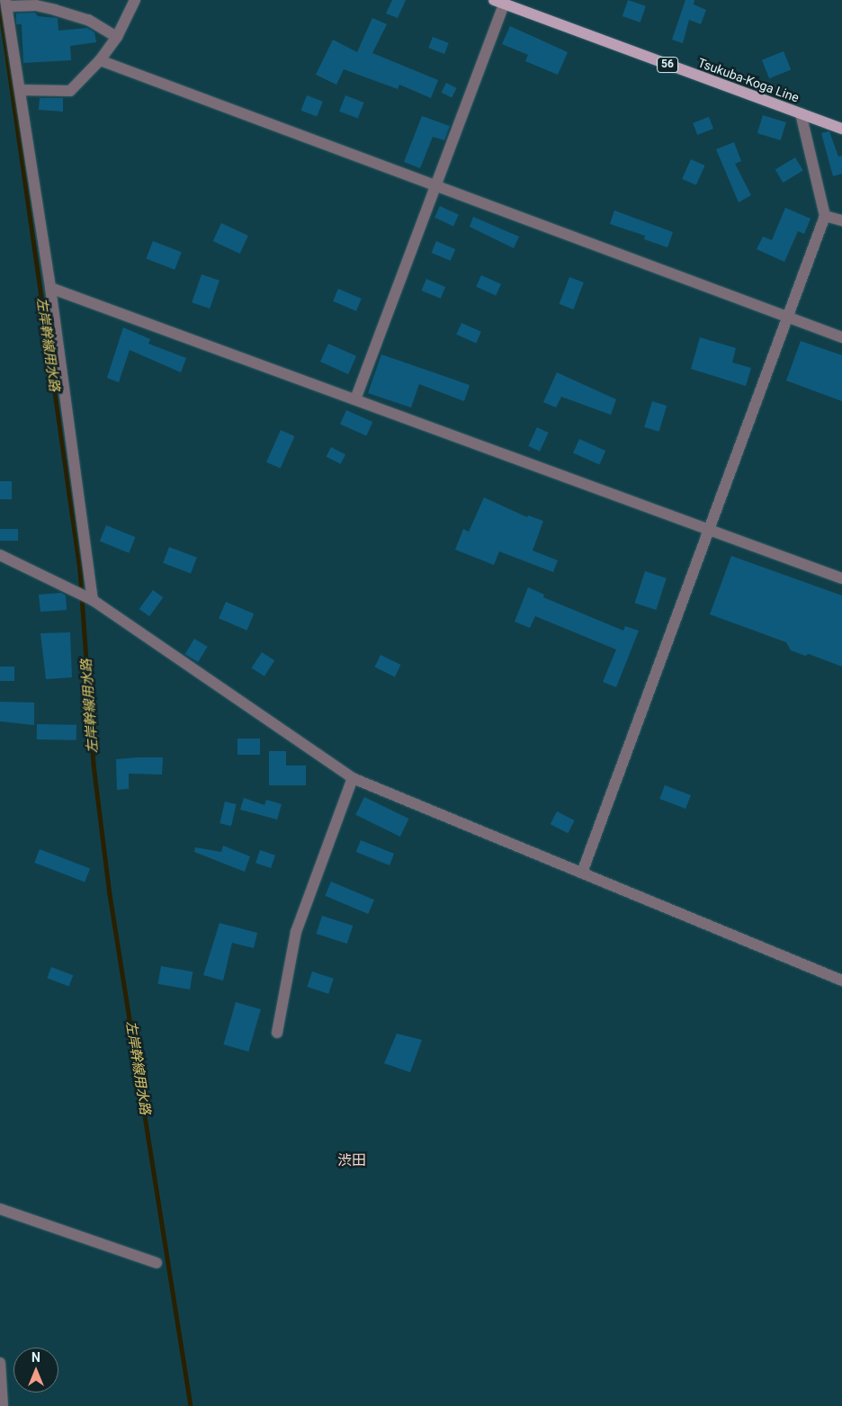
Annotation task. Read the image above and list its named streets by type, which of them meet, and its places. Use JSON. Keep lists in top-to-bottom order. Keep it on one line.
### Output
{"streets":{"main road":["56","Tsukuba-Koga Line"]},"districts":["渋田"],"water":["左岸幹線用水路"],"north":"top"}
